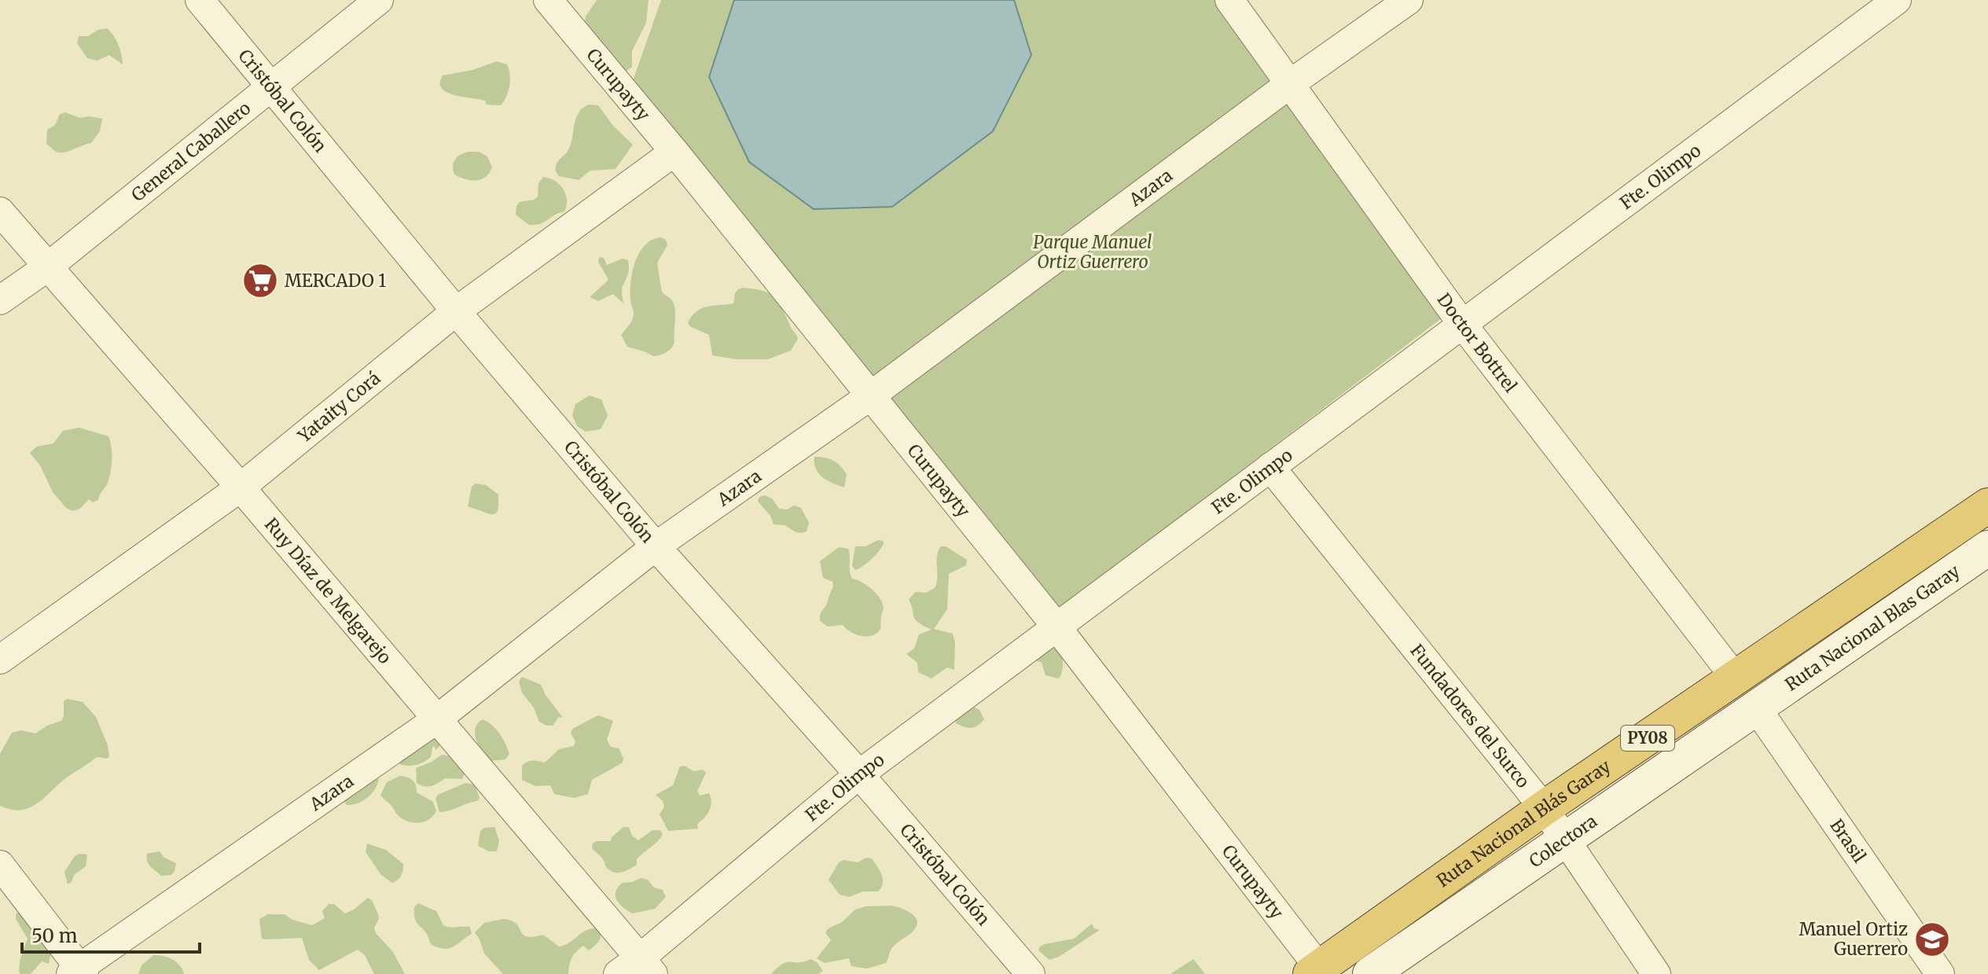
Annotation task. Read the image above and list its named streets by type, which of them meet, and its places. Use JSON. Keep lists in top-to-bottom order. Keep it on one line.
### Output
{"streets":{"highway":["PY08","Ruta Nacional Blás Garay"],"main road":["Ruta Nacional Blas Garay","Colectora"],"street":["Curupayty","Cristóbal Colón","General Caballero","Fte. Olimpo","Azara","Doctor Bottrel","Yataity Corá","Ruy Díaz de Melgarejo","Fundadores del Surco","Brasil"]},"crossings":[["Curupayty","Fte. Olimpo"],["Curupayty","Azara"],["Curupayty","Yataity Corá"],["Curupayty","Ruta Nacional Blás Garay"],["Cristóbal Colón","General Caballero"],["Cristóbal Colón","Fte. Olimpo"],["Cristóbal Colón","Azara"],["Cristóbal Colón","Yataity Corá"],["General Caballero","Ruy Díaz de Melgarejo"],["Fte. Olimpo","Doctor Bottrel"],["Fte. Olimpo","Ruy Díaz de Melgarejo"],["Fte. Olimpo","Fundadores del Surco"],["Azara","Doctor Bottrel"],["Azara","Ruy Díaz de Melgarejo"],["Doctor Bottrel","Ruta Nacional Blás Garay"],["Yataity Corá","Ruy Díaz de Melgarejo"],["Ruta Nacional Blas Garay","Brasil"],["Ruta Nacional Blas Garay","Colectora"],["Fundadores del Surco","Ruta Nacional Blás Garay"],["Fundadores del Surco","Colectora"],["Brasil","Colectora"]],"parks":["Parque Manuel Ortiz Guerrero"],"places":{"supermarket":["MERCADO 1"],"school or university":["Manuel Ortiz Guerrero"]},"scale_bar":"50 m"}
